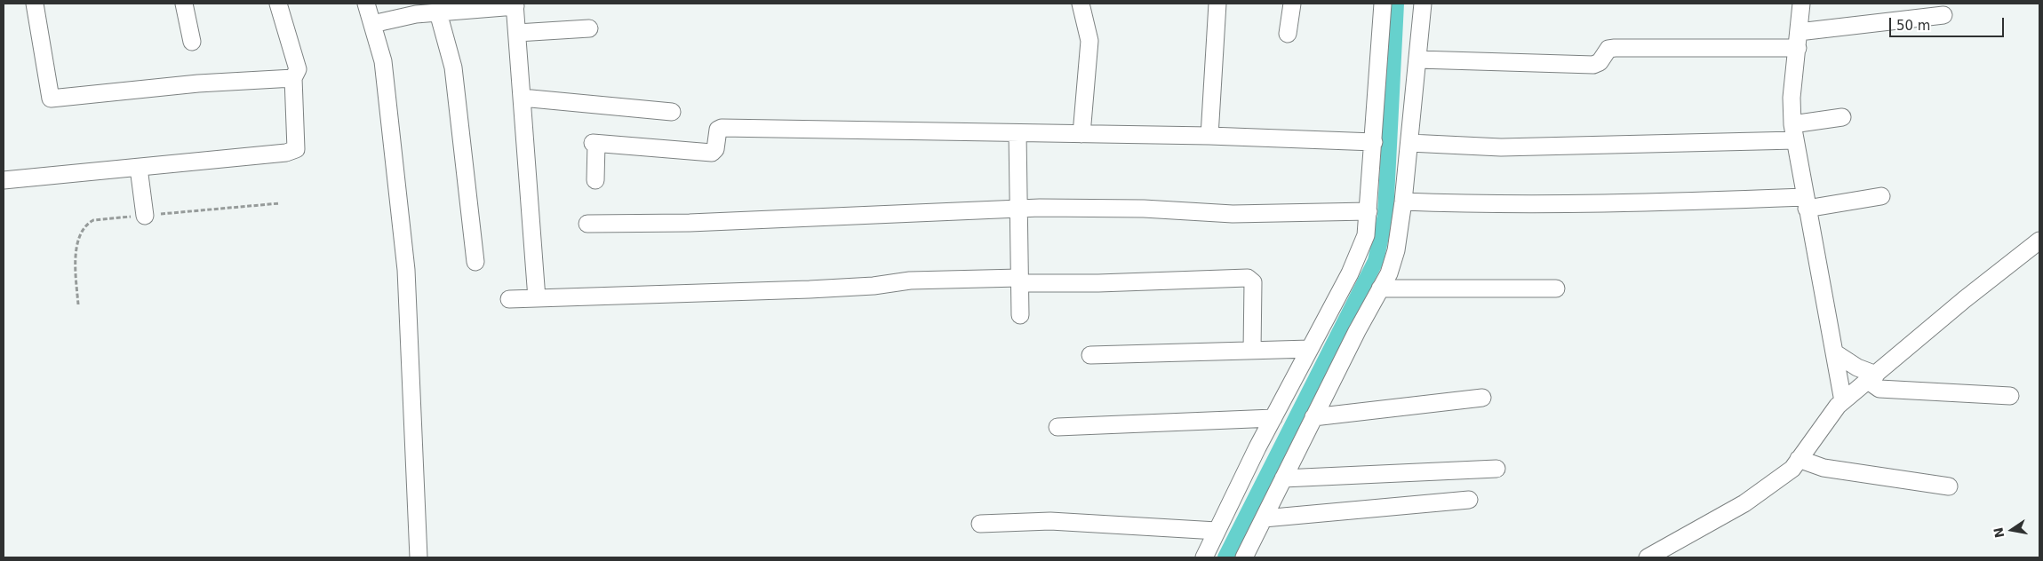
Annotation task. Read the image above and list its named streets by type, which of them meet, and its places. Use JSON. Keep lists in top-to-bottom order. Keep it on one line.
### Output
{"scale_bar":"50 m","north":"left"}
